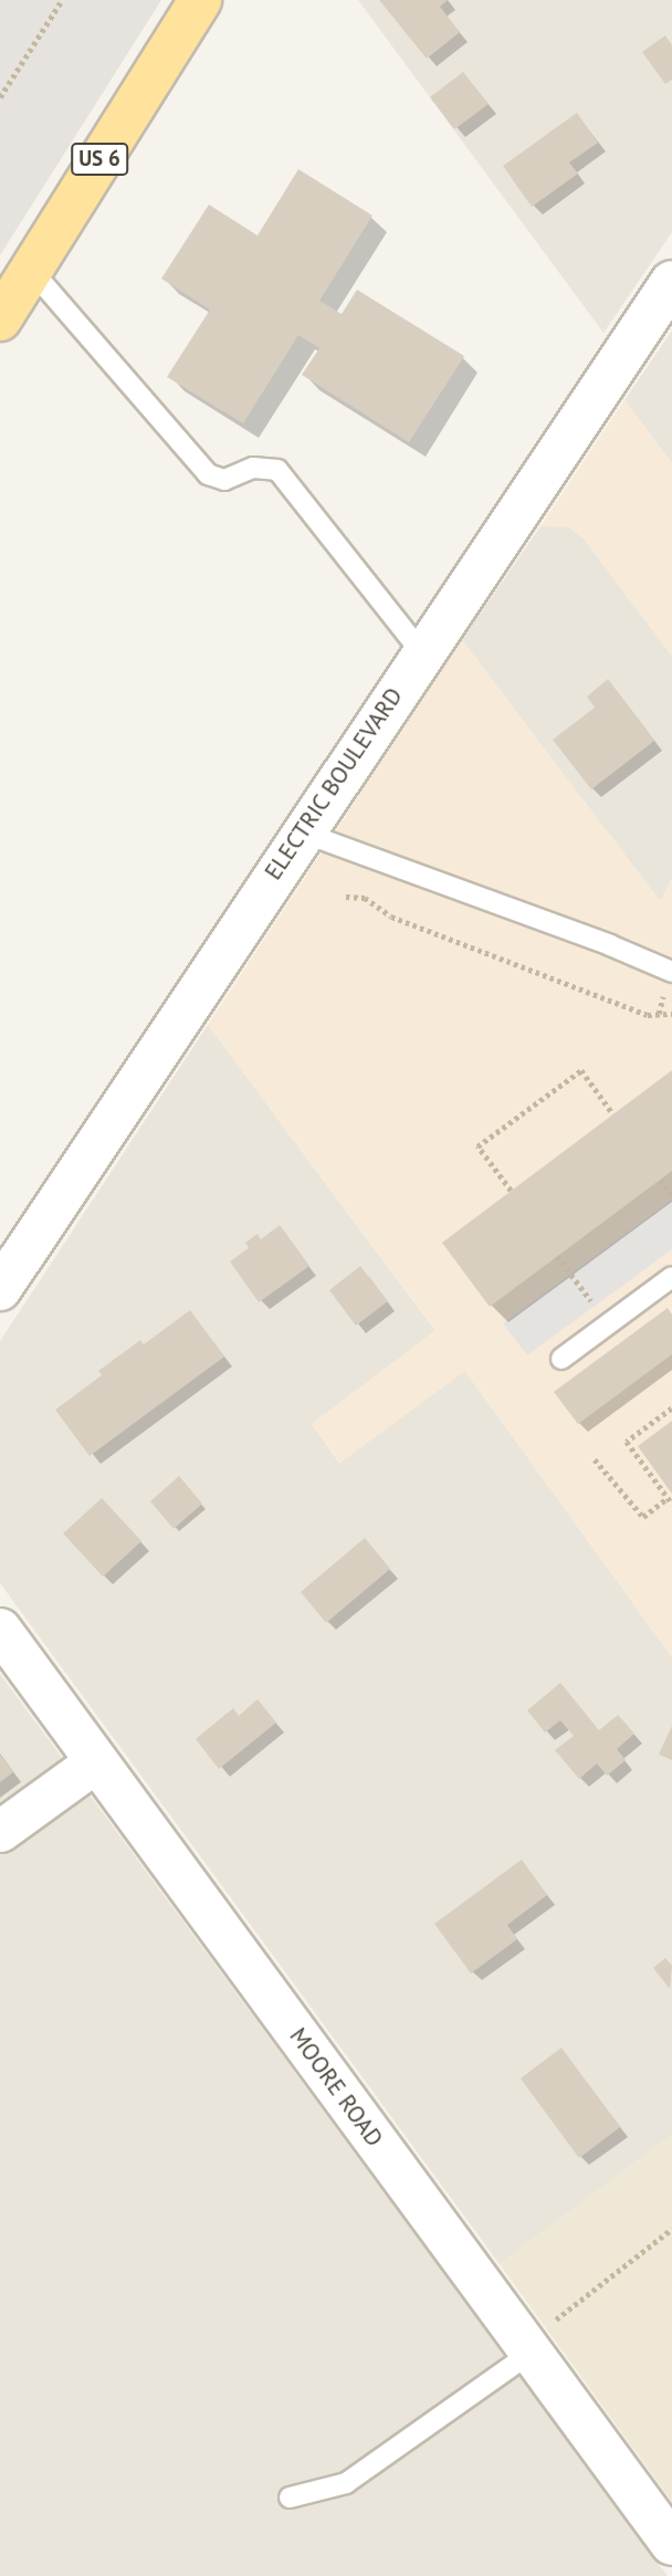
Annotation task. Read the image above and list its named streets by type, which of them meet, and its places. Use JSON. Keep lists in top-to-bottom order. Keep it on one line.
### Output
{"streets":{"main road":["US 6"],"street":["ELECTRIC BOULEVARD","MOORE ROAD"]}}
